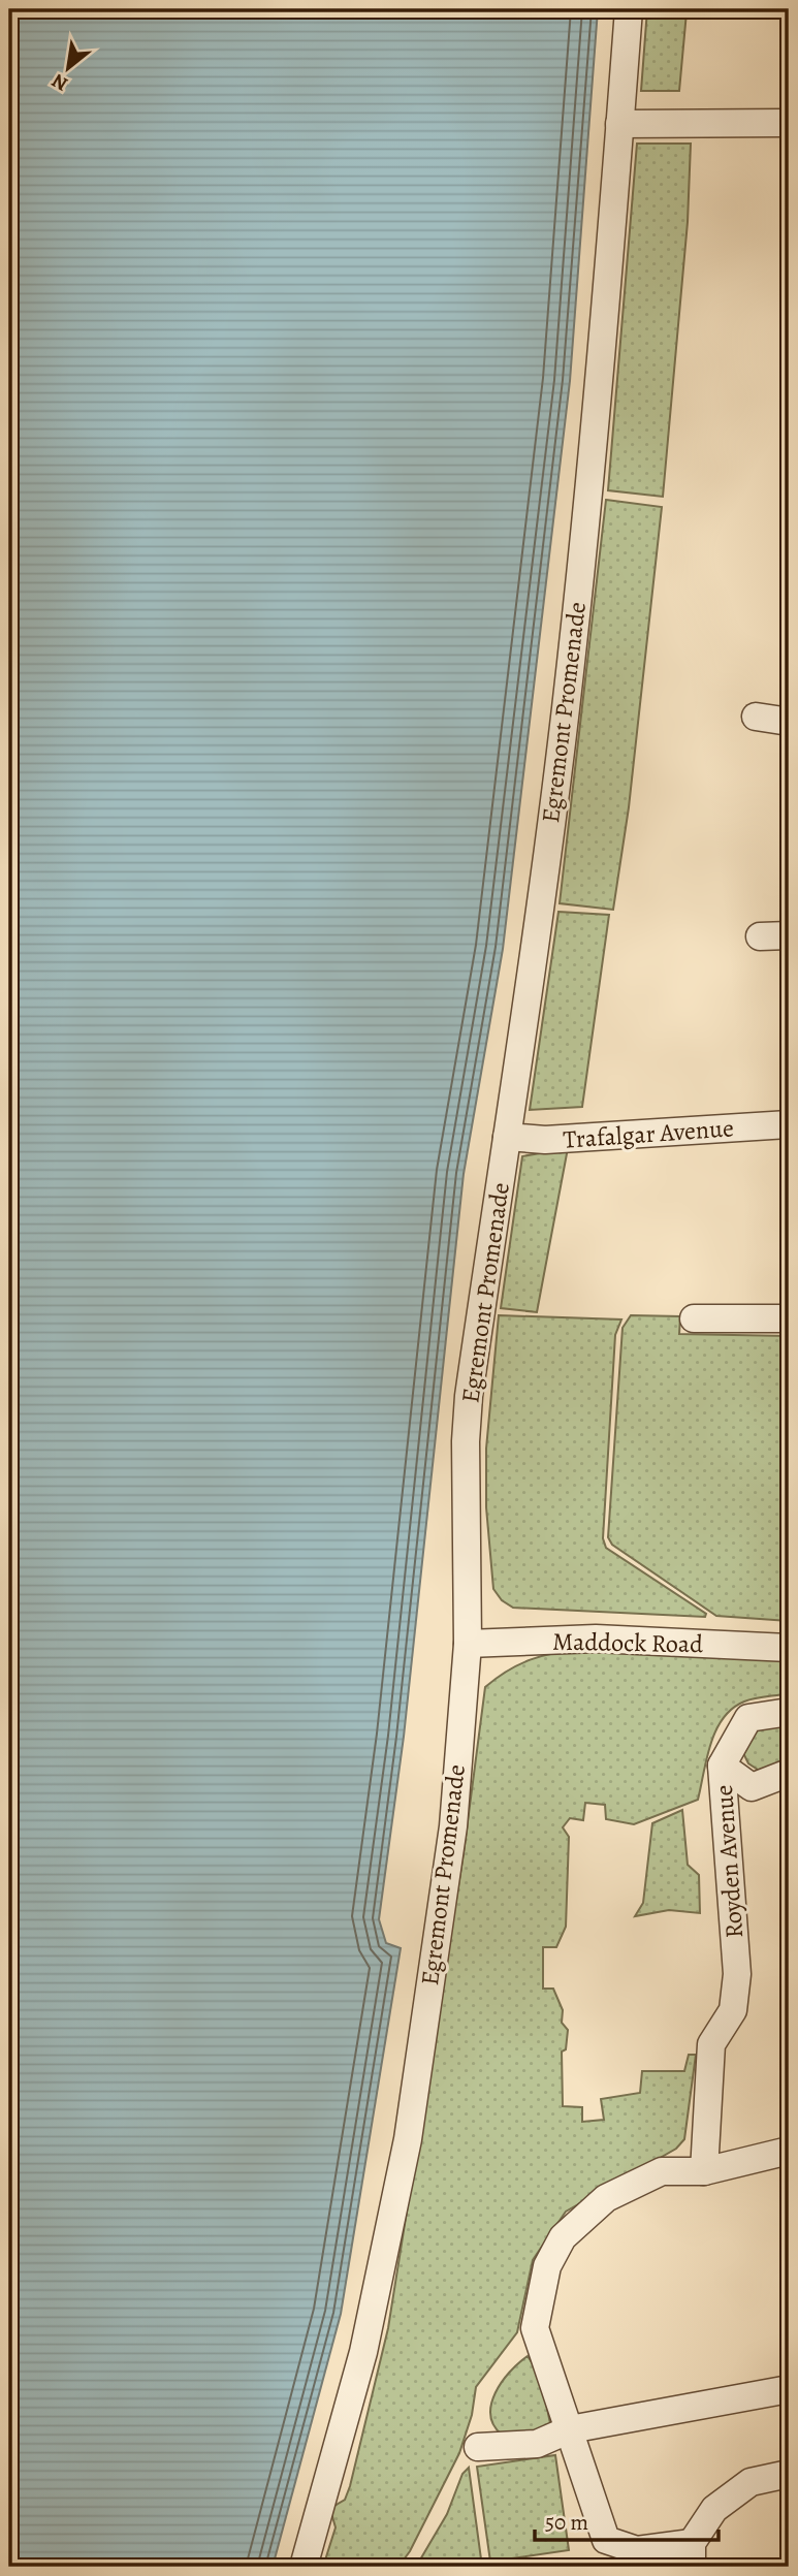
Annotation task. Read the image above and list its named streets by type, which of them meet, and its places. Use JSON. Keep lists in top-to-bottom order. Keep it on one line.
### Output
{"streets":{"street":["Egremont Promenade","Trafalgar Avenue","Maddock Road","Royden Avenue"]},"crossings":[["Egremont Promenade","Trafalgar Avenue"],["Egremont Promenade","Maddock Road"]],"scale_bar":"50 m","north":"bottom left"}
